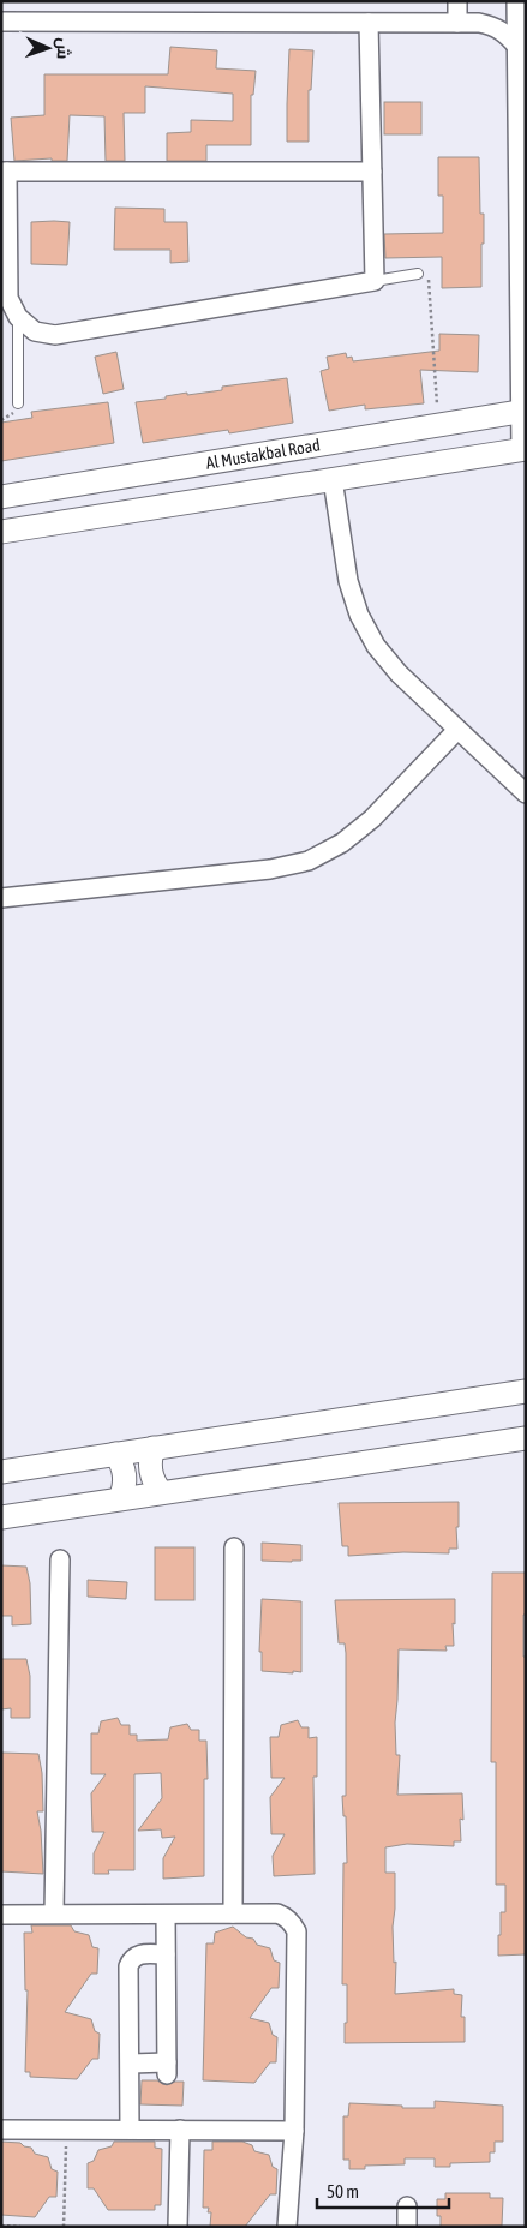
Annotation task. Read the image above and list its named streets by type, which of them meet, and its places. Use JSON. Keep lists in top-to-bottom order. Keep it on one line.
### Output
{"streets":{"street":["Al Mustakbal Road"]},"scale_bar":"50 m","north":"right"}
